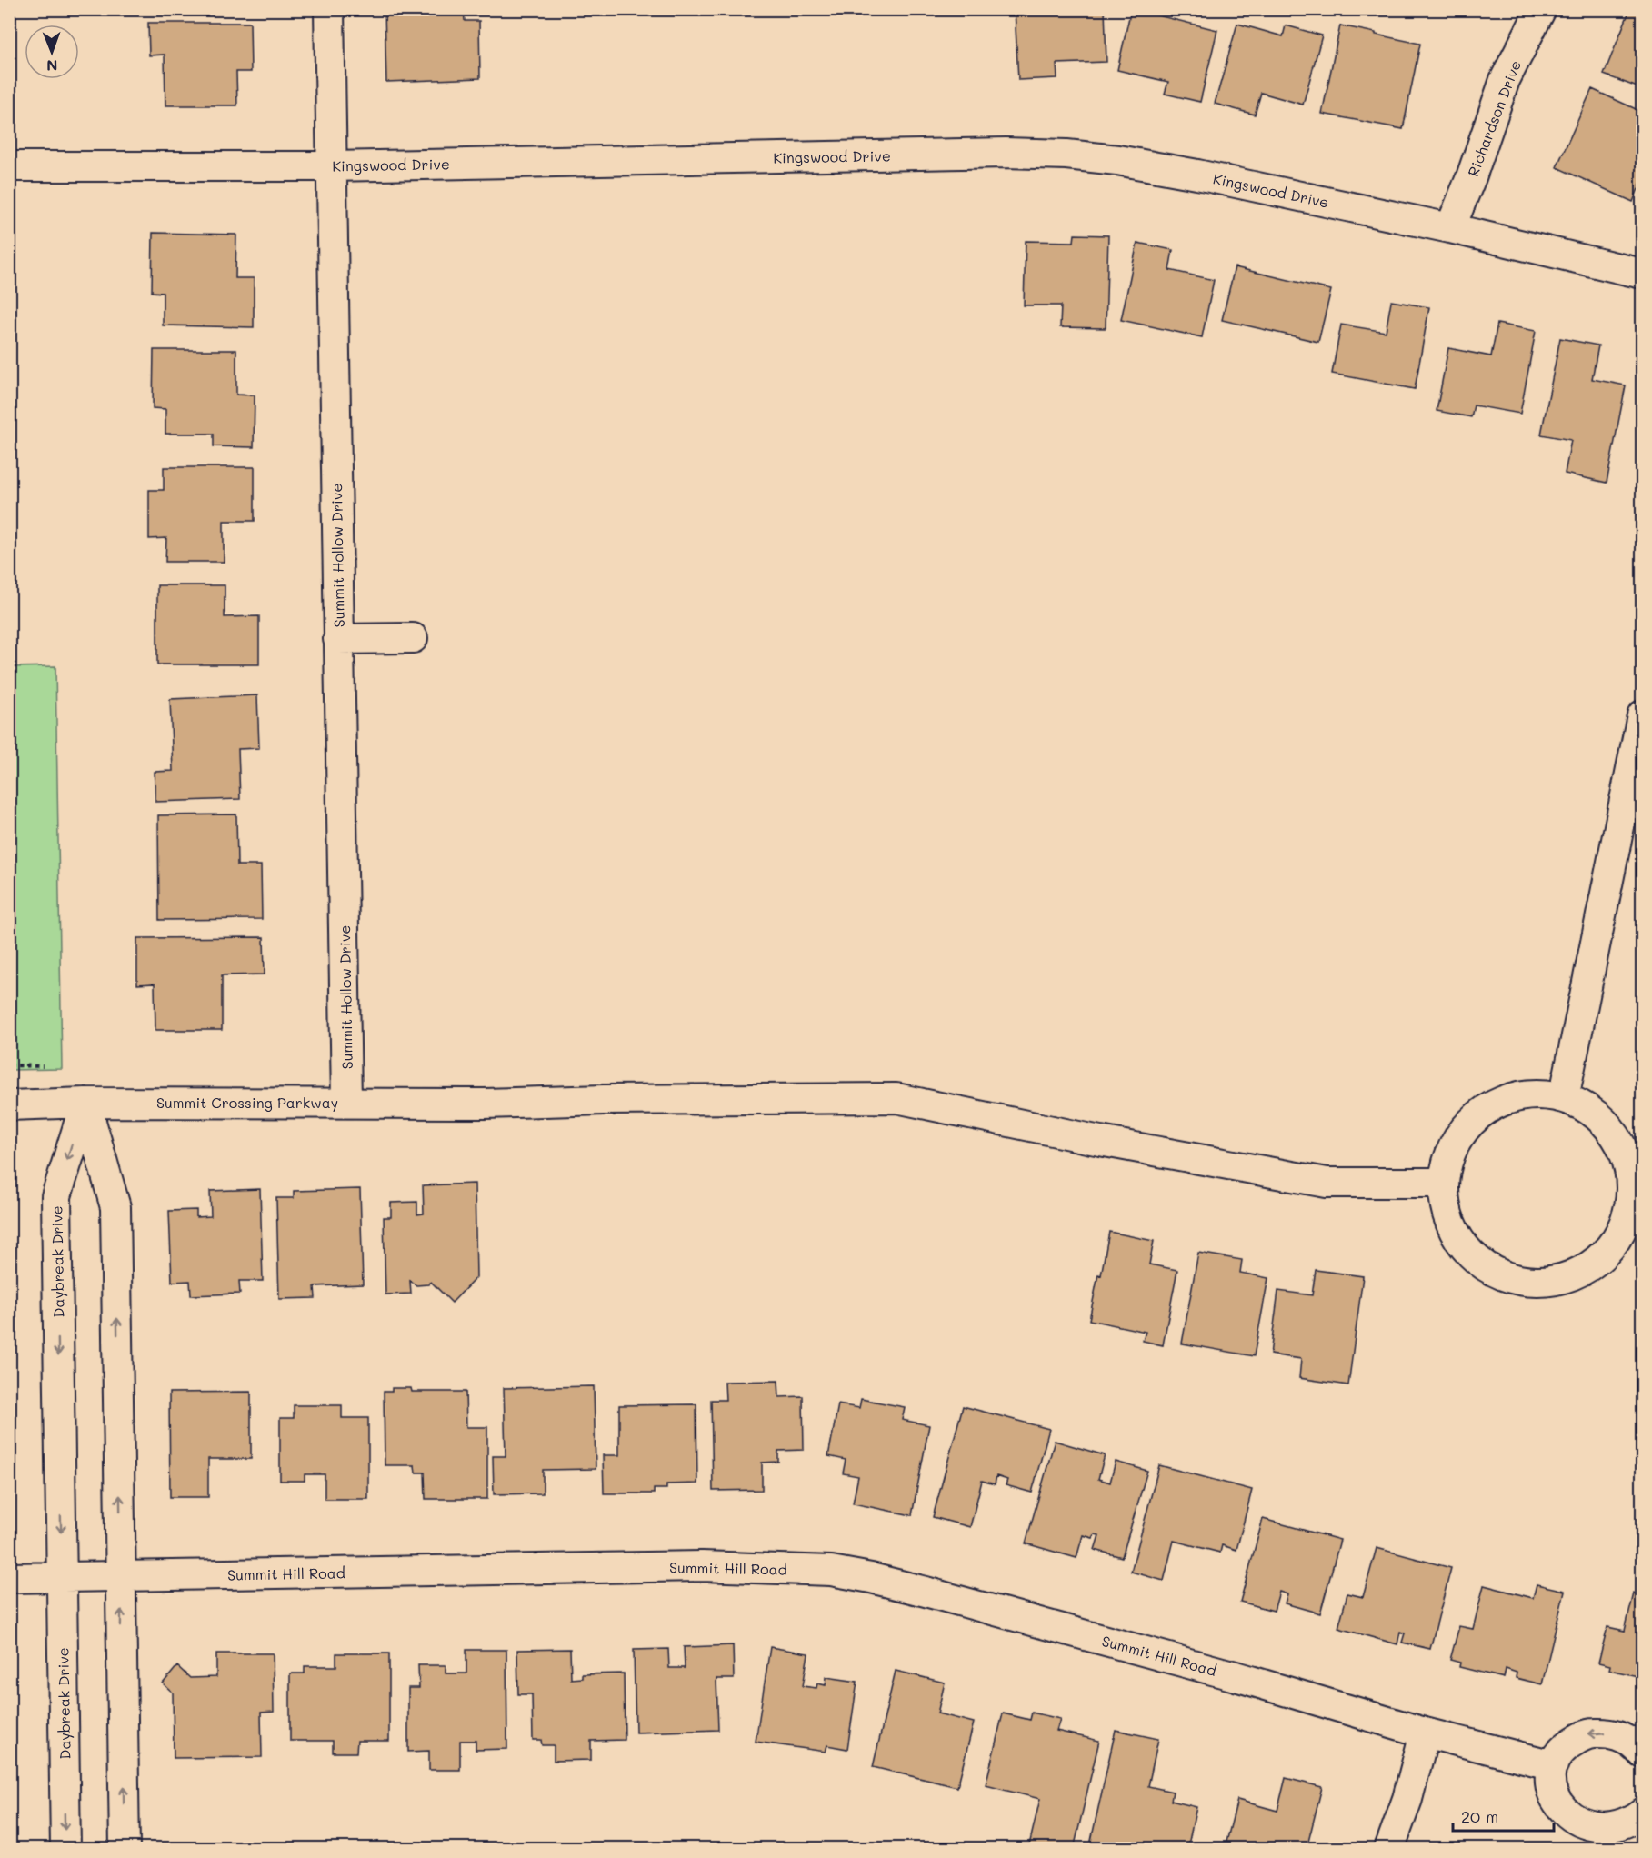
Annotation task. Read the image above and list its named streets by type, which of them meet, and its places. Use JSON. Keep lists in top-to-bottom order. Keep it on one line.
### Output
{"streets":{"street":["Richardson Drive","Kingswood Drive","Summit Hollow Drive","Summit Crossing Parkway","Daybreak Drive","Summit Hill Road"]},"crossings":[["Richardson Drive","Kingswood Drive"],["Kingswood Drive","Summit Hollow Drive"],["Summit Hollow Drive","Summit Crossing Parkway"],["Summit Crossing Parkway","Daybreak Drive"],["Daybreak Drive","Summit Hill Road"]],"scale_bar":"20 m","north":"bottom"}
